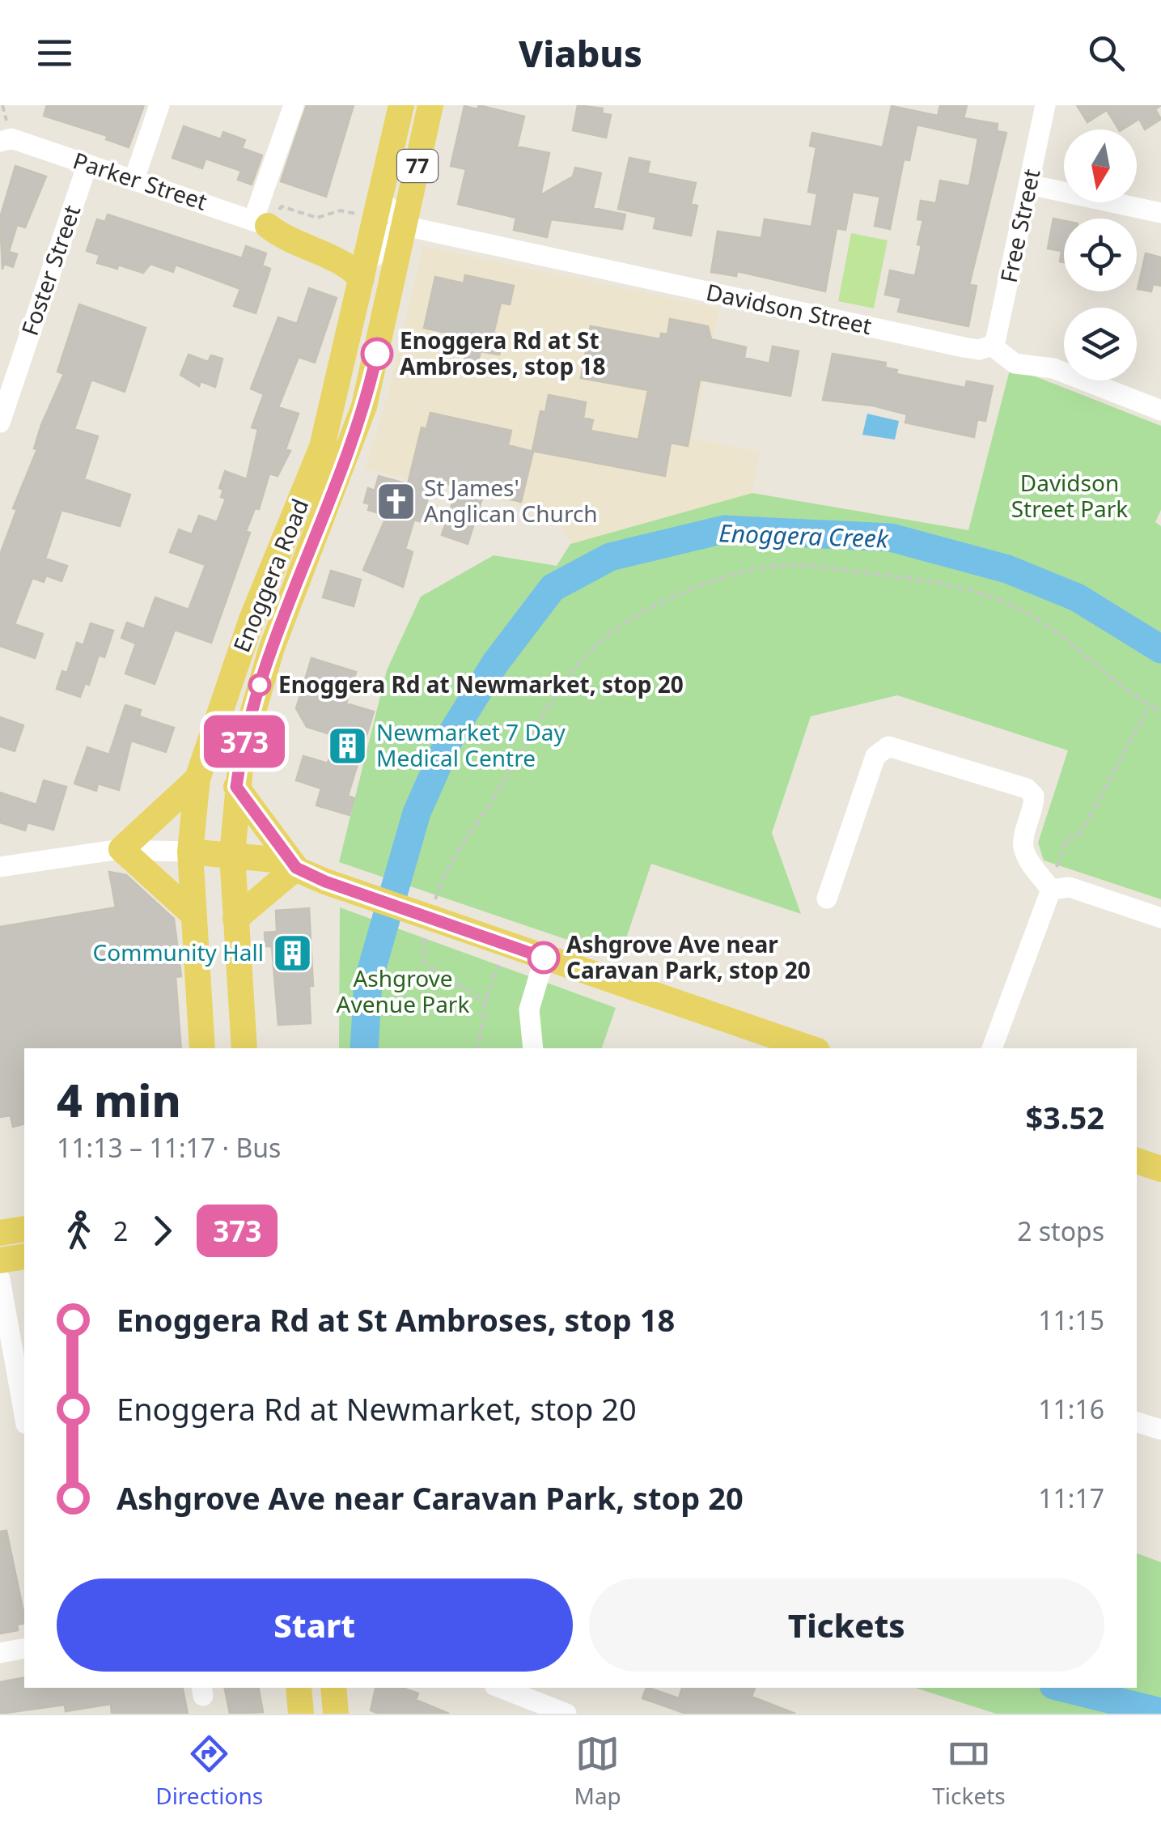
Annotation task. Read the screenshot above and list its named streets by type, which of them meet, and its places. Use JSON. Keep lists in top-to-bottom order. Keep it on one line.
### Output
{"streets":{"main road":["77","Enoggera Road"],"street":["Parker Street","Free Street","Foster Street","Davidson Street"]},"crossings":[["Parker Street","Foster Street"],["Free Street","Davidson Street"],["Davidson Street","Enoggera Road"]],"water":["Enoggera Creek"],"parks":["Davidson Street Park","Ashgrove Avenue Park"],"places":{"other":["Enoggera Rd at St Ambroses, stop 18","Enoggera Rd at Newmarket, stop 20","Ashgrove Ave near Caravan Park, stop 20"],"church":["St James' Anglican Church"],"building":["Newmarket 7 Day Medical Centre","Community Hall"]},"lines":["bus line 373"],"north":"bottom","page":{"header":"Viabus","on_map":"373","heading":["4 min","11:13 – 11:17 · Bus","$3.52"],"legs":["2","373","2 stops"],"list":[{"name":"Enoggera Rd at St Ambroses, stop 18","value":"11:15"},{"name":"Enoggera Rd at Newmarket, stop 20","value":"11:16"},{"name":"Ashgrove Ave near Caravan Park, stop 20","value":"11:17"}],"buttons":["Start","Tickets"],"tabs":["Directions","Map","Tickets"]}}
